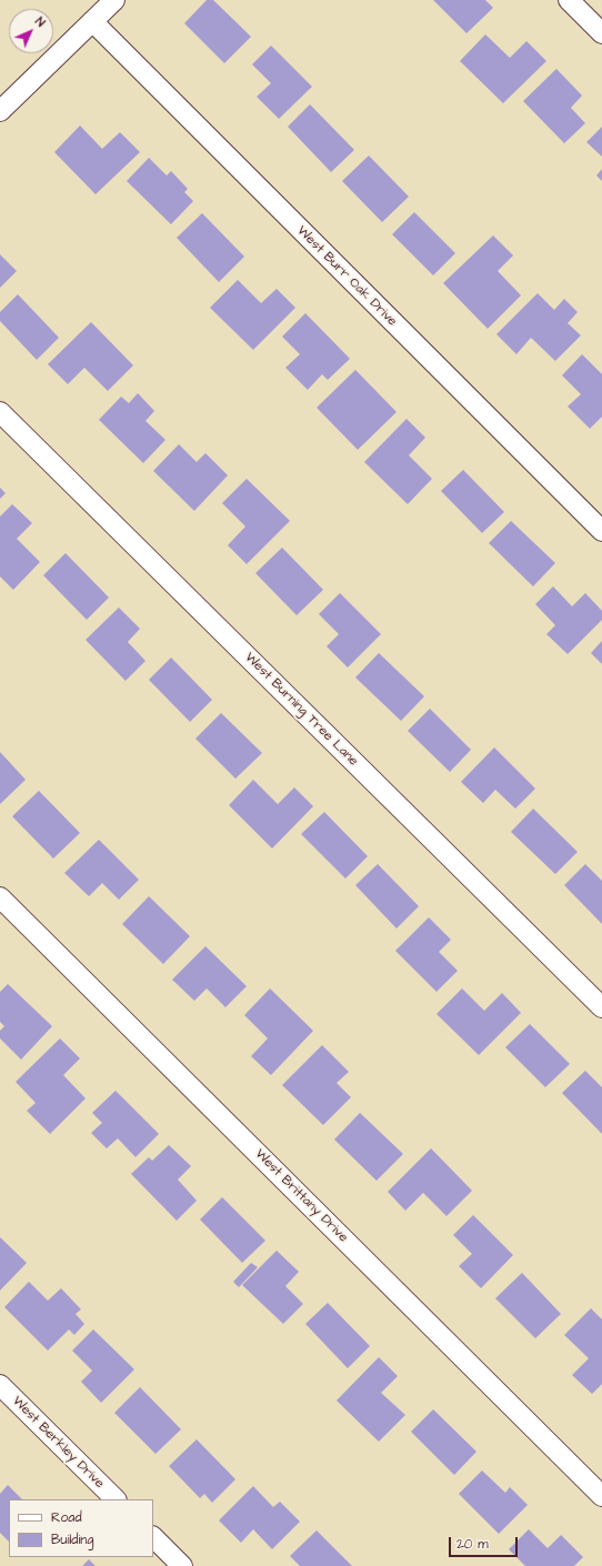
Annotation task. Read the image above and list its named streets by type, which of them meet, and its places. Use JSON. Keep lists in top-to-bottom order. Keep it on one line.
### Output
{"streets":{"street":["West Burr Oak Drive","West Burning Tree Lane","West Brittany Drive","West Berkley Drive"]},"legend":["Road","Building"],"scale_bar":"20 m","north":"top right"}
